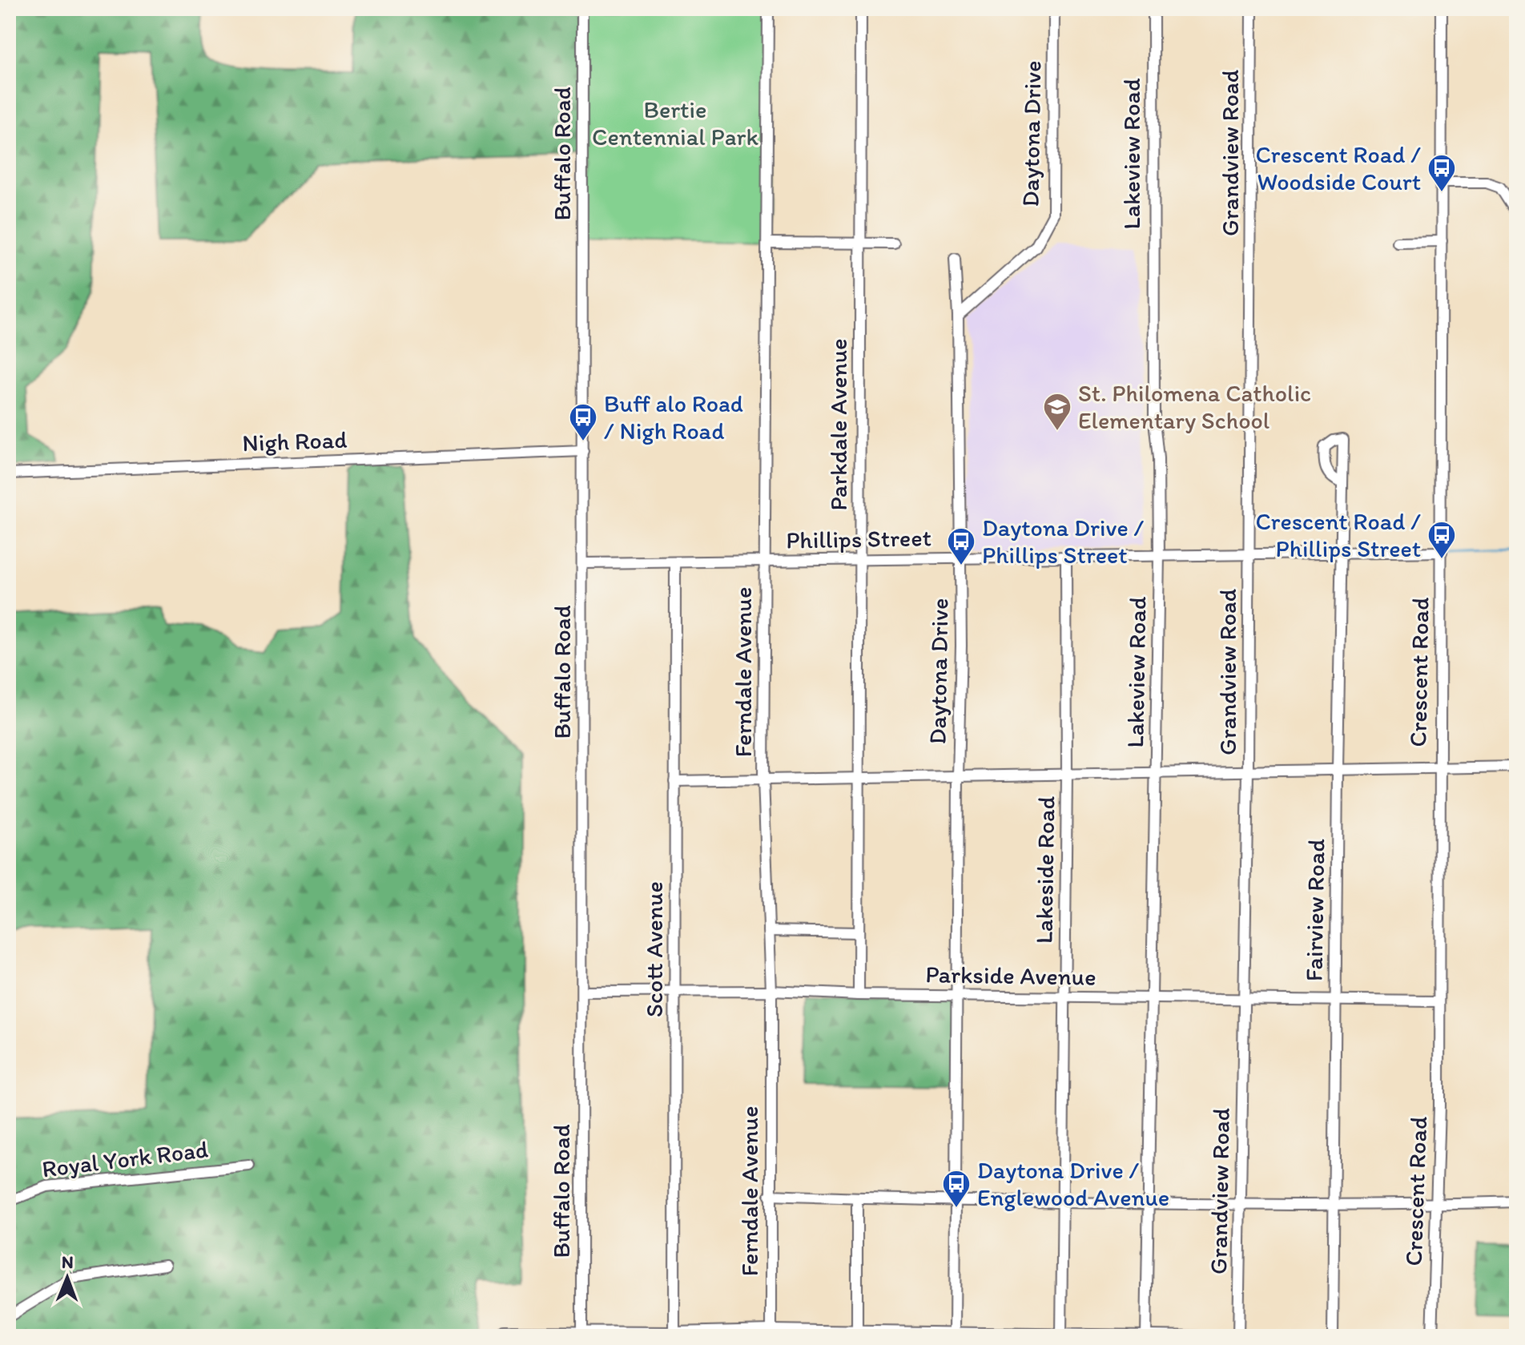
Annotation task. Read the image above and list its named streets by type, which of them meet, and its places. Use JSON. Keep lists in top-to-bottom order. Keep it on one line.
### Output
{"streets":{"street":["Daytona Drive","Grandview Road","Buffalo Road","Lakeview Road","Parkdale Avenue","Nigh Road","Phillips Street","Ferndale Avenue","Crescent Road","Lakeside Road","Fairview Road","Scott Avenue","Parkside Avenue","Royal York Road"]},"crossings":[["Daytona Drive","Phillips Street"],["Daytona Drive","Parkside Avenue"],["Grandview Road","Phillips Street"],["Grandview Road","Parkside Avenue"],["Buffalo Road","Nigh Road"],["Buffalo Road","Phillips Street"],["Buffalo Road","Parkside Avenue"],["Lakeview Road","Phillips Street"],["Lakeview Road","Parkside Avenue"],["Parkdale Avenue","Phillips Street"],["Parkdale Avenue","Parkside Avenue"],["Phillips Street","Ferndale Avenue"],["Phillips Street","Crescent Road"],["Phillips Street","Lakeside Road"],["Phillips Street","Fairview Road"],["Phillips Street","Scott Avenue"],["Ferndale Avenue","Parkside Avenue"],["Crescent Road","Parkside Avenue"],["Lakeside Road","Parkside Avenue"],["Fairview Road","Parkside Avenue"],["Scott Avenue","Parkside Avenue"]],"parks":["Bertie Centennial Park"],"places":{"bus stop":["Crescent Road / Woodside Court","Buff alo Road / Nigh Road","Crescent Road / Phillips Street","Daytona Drive / Phillips Street","Daytona Drive / Englewood Avenue"],"school or university":["St. Philomena Catholic Elementary School"]},"north":"top"}
